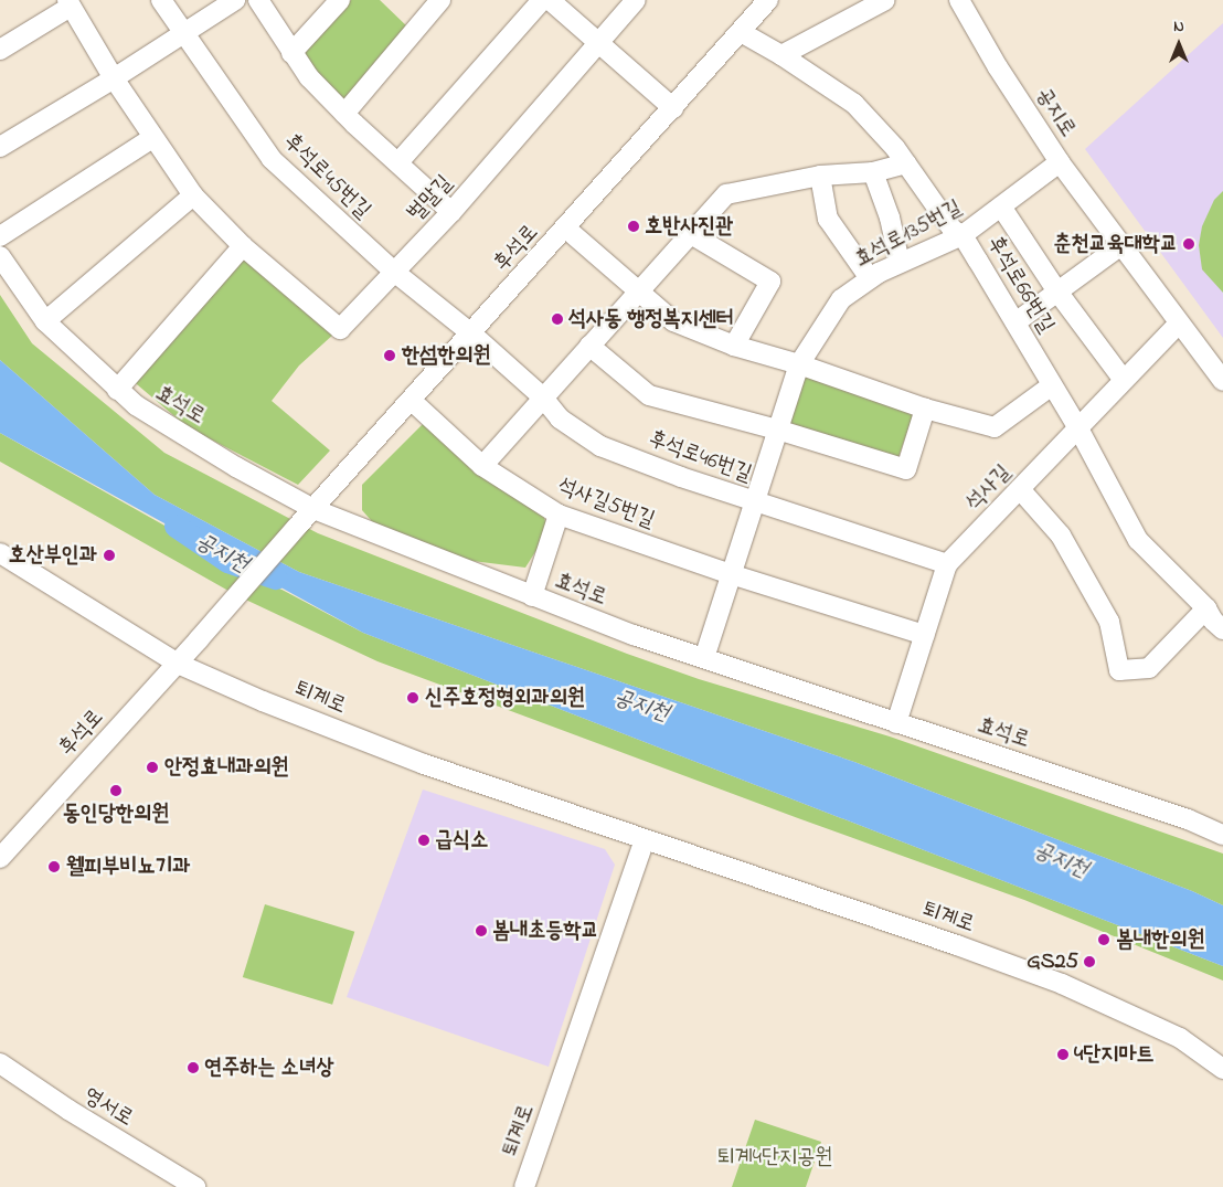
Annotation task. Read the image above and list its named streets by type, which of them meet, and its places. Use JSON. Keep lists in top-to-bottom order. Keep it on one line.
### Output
{"streets":{"street":["공지로","후석로45번길","벌말길","효석로135번길","후석로","후석로66번길","효석로","후석로46번길","석사길","석사길5번길","퇴계로","영서로"]},"crossings":[["공지로","효석로135번길"],["공지로","석사길"],["후석로45번길","벌말길"],["후석로45번길","후석로"],["후석로45번길","후석로46번길"],["효석로135번길","후석로66번길"],["효석로135번길","효석로"],["효석로135번길","후석로46번길"],["효석로135번길","석사길5번길"],["후석로","후석로66번길"],["후석로","효석로"],["후석로","후석로46번길"],["후석로","석사길5번길"],["후석로","퇴계로"],["후석로66번길","석사길"],["효석로","석사길"],["후석로46번길","석사길"],["석사길","석사길5번길"]],"water":["공지천"],"parks":["퇴계4단지공원"],"places":["호반사진관","춘천교육대학교","석사동 행정복지센터","한섬한의원","호산부인과","신주호정형외과의원","안정효내과의원","동인당한의원","급식소","웰피부비뇨기과","봄내초등학교","봄내한의원","GS25","4단지마트","연주하는 소녀상"],"north":"top"}
